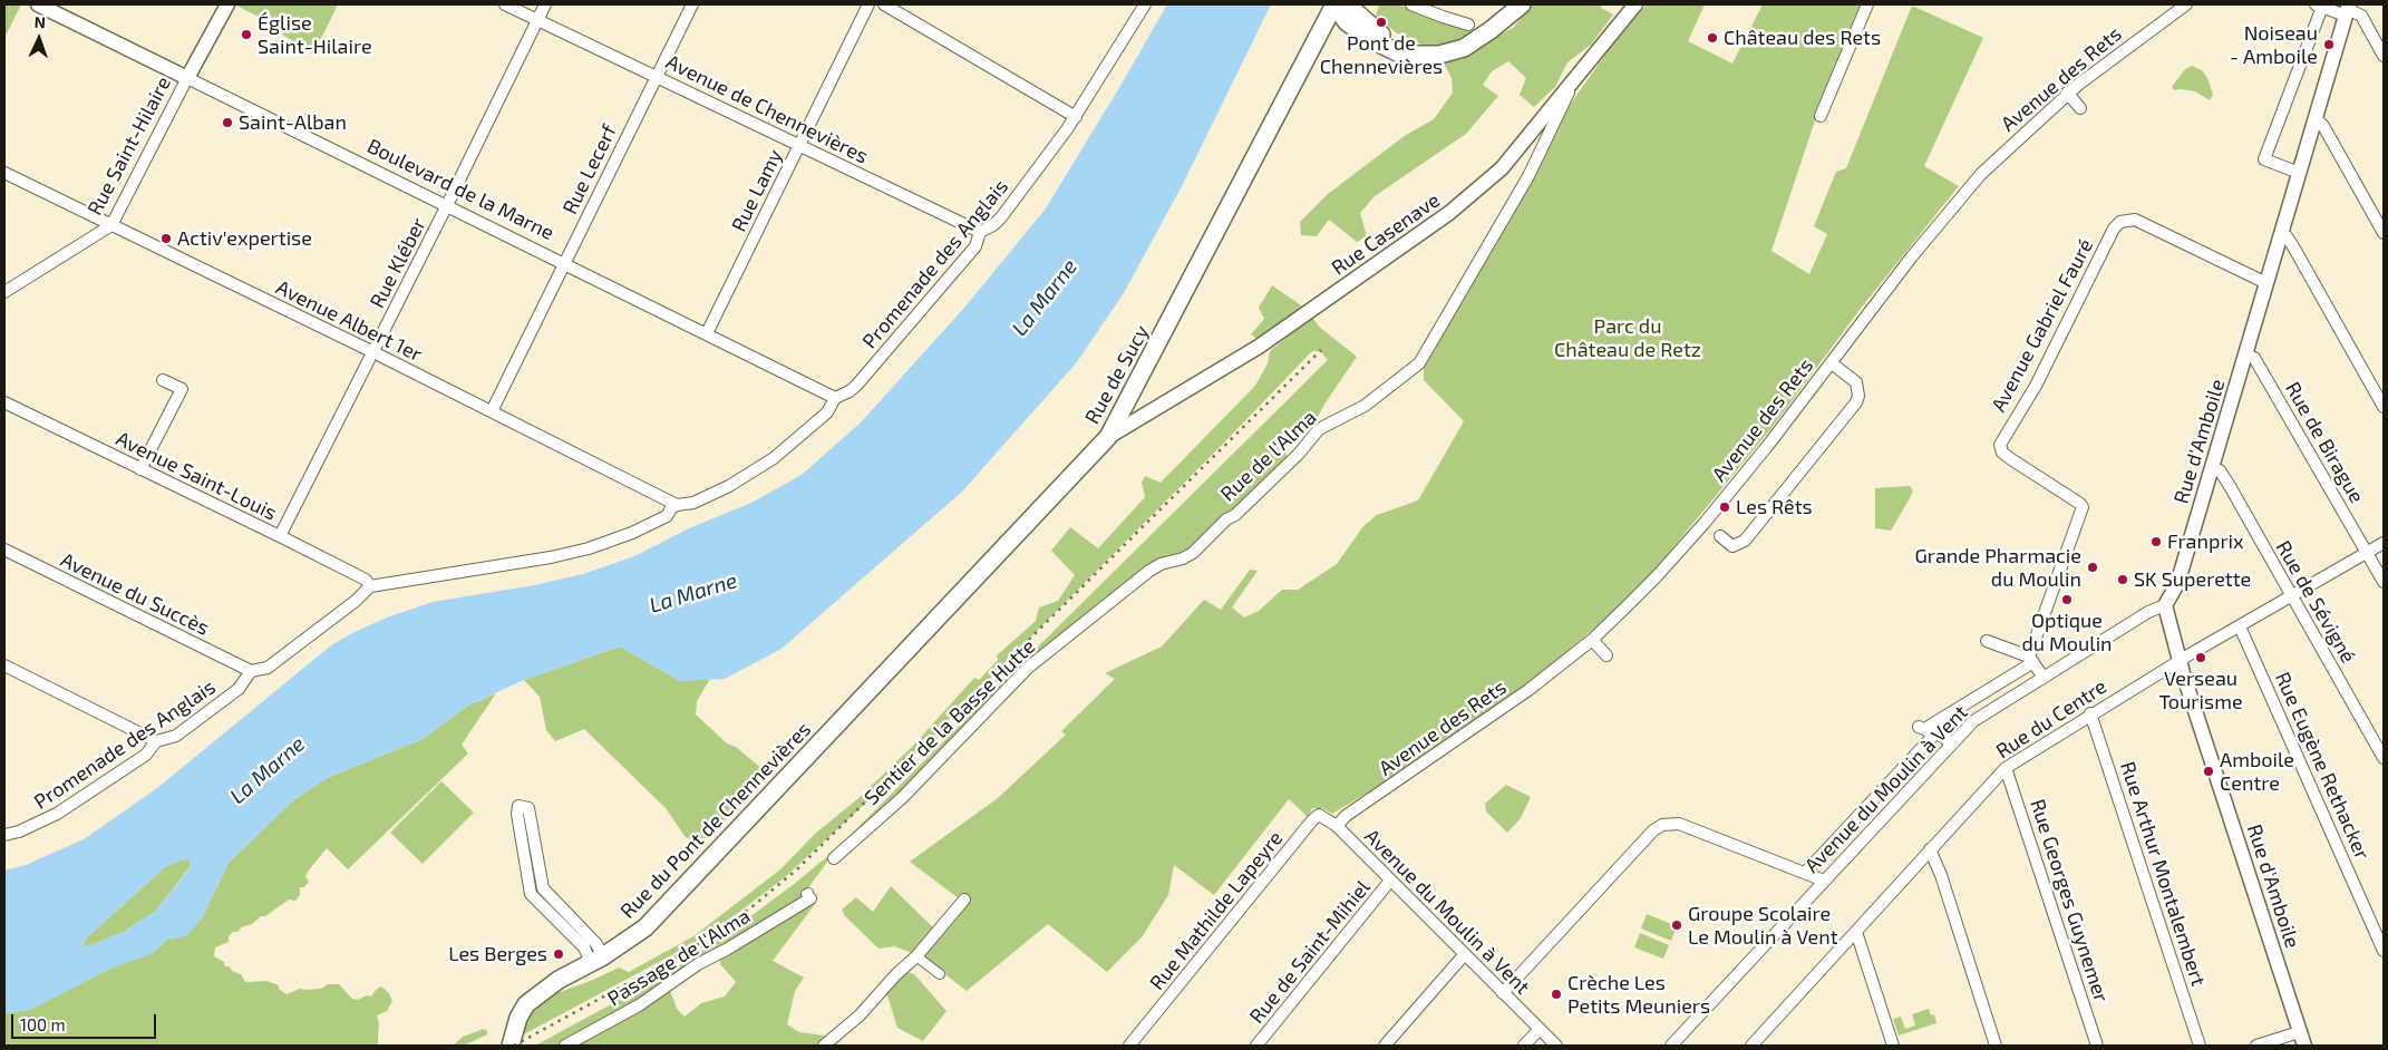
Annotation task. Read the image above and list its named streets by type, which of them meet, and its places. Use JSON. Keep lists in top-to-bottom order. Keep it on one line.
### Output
{"streets":{"main road":["Rue de Sucy","Rue du Pont de Chennevières"],"street":["Avenue des Rets","Avenue de Chennevières","Rue Saint-Hilaire","Rue Lecerf","Boulevard de la Marne","Rue Lamy","Rue Casenave","Rue Kléber","Promenade des Anglais","Avenue Albert 1er","Avenue Gabriel Fauré","Rue d'Amboile","Rue de Birague","Rue de l'Alma","Avenue Saint-Louis","Avenue du Succès","Rue de Sévigné","Rue du Centre","Sentier de la Basse Hutte","Rue Eugène Rethacker","Avenue du Moulin à Vent","Rue Arthur Montalembert","Rue Georges Guynemer","Rue Mathilde Lapeyre","Rue de Saint-Mihiel","Passage de l'Alma"]},"crossings":[["Avenue des Rets","Avenue du Moulin à Vent"],["Avenue des Rets","Rue Mathilde Lapeyre"],["Avenue de Chennevières","Rue Lecerf"],["Avenue de Chennevières","Rue Lamy"],["Avenue de Chennevières","Rue Kléber"],["Avenue de Chennevières","Promenade des Anglais"],["Rue Saint-Hilaire","Boulevard de la Marne"],["Rue Saint-Hilaire","Avenue Albert 1er"],["Rue Lecerf","Boulevard de la Marne"],["Rue Lecerf","Avenue Albert 1er"],["Boulevard de la Marne","Rue Lamy"],["Boulevard de la Marne","Rue Kléber"],["Boulevard de la Marne","Promenade des Anglais"],["Rue Casenave","Rue de Sucy"],["Rue Casenave","Rue de l'Alma"],["Rue Kléber","Avenue Albert 1er"],["Rue Kléber","Avenue Saint-Louis"],["Promenade des Anglais","Avenue Albert 1er"],["Promenade des Anglais","Avenue Saint-Louis"],["Promenade des Anglais","Avenue du Succès"],["Avenue Gabriel Fauré","Rue d'Amboile"],["Rue de Sucy","Rue du Pont de Chennevières"],["Rue d'Amboile","Rue de Birague"],["Rue d'Amboile","Rue de Sévigné"],["Rue d'Amboile","Rue du Centre"],["Rue d'Amboile","Avenue du Moulin à Vent"],["Rue de Birague","Rue du Centre"],["Rue de l'Alma","Sentier de la Basse Hutte"],["Rue de Sévigné","Rue du Centre"],["Rue du Centre","Rue Eugène Rethacker"],["Rue du Centre","Rue Arthur Montalembert"],["Rue du Centre","Rue Georges Guynemer"],["Avenue du Moulin à Vent","Rue Mathilde Lapeyre"],["Avenue du Moulin à Vent","Rue de Saint-Mihiel"]],"water":["La Marne"],"parks":["Parc du Château de Retz"],"places":["Pont de Chennevières","Église Saint-Hilaire","Château des Rets","Noiseau - Amboile","Saint-Alban","Activ'expertise","Les Rêts","Franprix","Grande Pharmacie du Moulin","SK Superette","Optique du Moulin","Verseau Tourisme","Amboile Centre","Groupe Scolaire Le Moulin à Vent","Les Berges","Crèche Les Petits Meuniers"],"scale_bar":"100 m","north":"top"}
